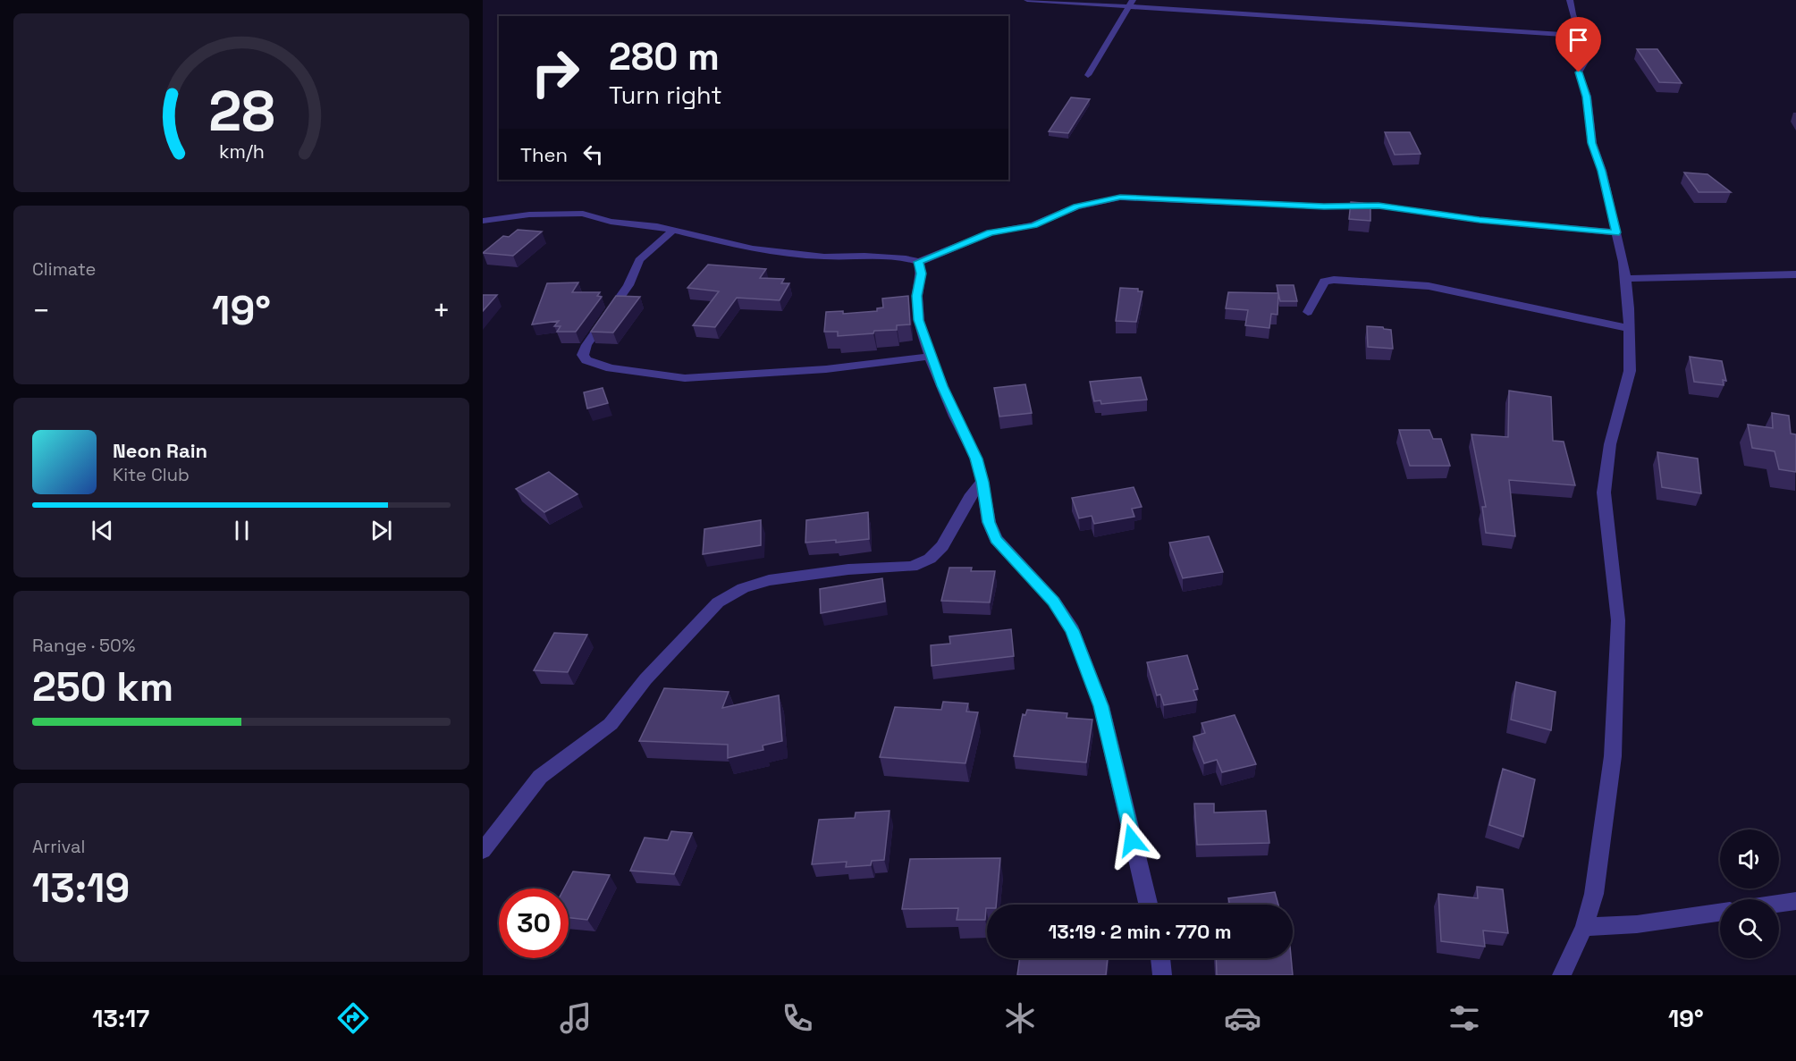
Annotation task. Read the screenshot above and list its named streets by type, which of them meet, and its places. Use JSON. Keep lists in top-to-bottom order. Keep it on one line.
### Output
{"page":{"turn":["280 m","Turn right"],"then":"Then","tile":["Climate",["Range · 50%","250 km"],["Arrival","13:19"]],"heat":["−","19°","+"],"song":["Neon Rain","Kite Club"],"limit":"30","trip":"13:19 · 2 min · 770 m","tabs":["13:17","19°"],"gauge":["28","km/h"]}}
